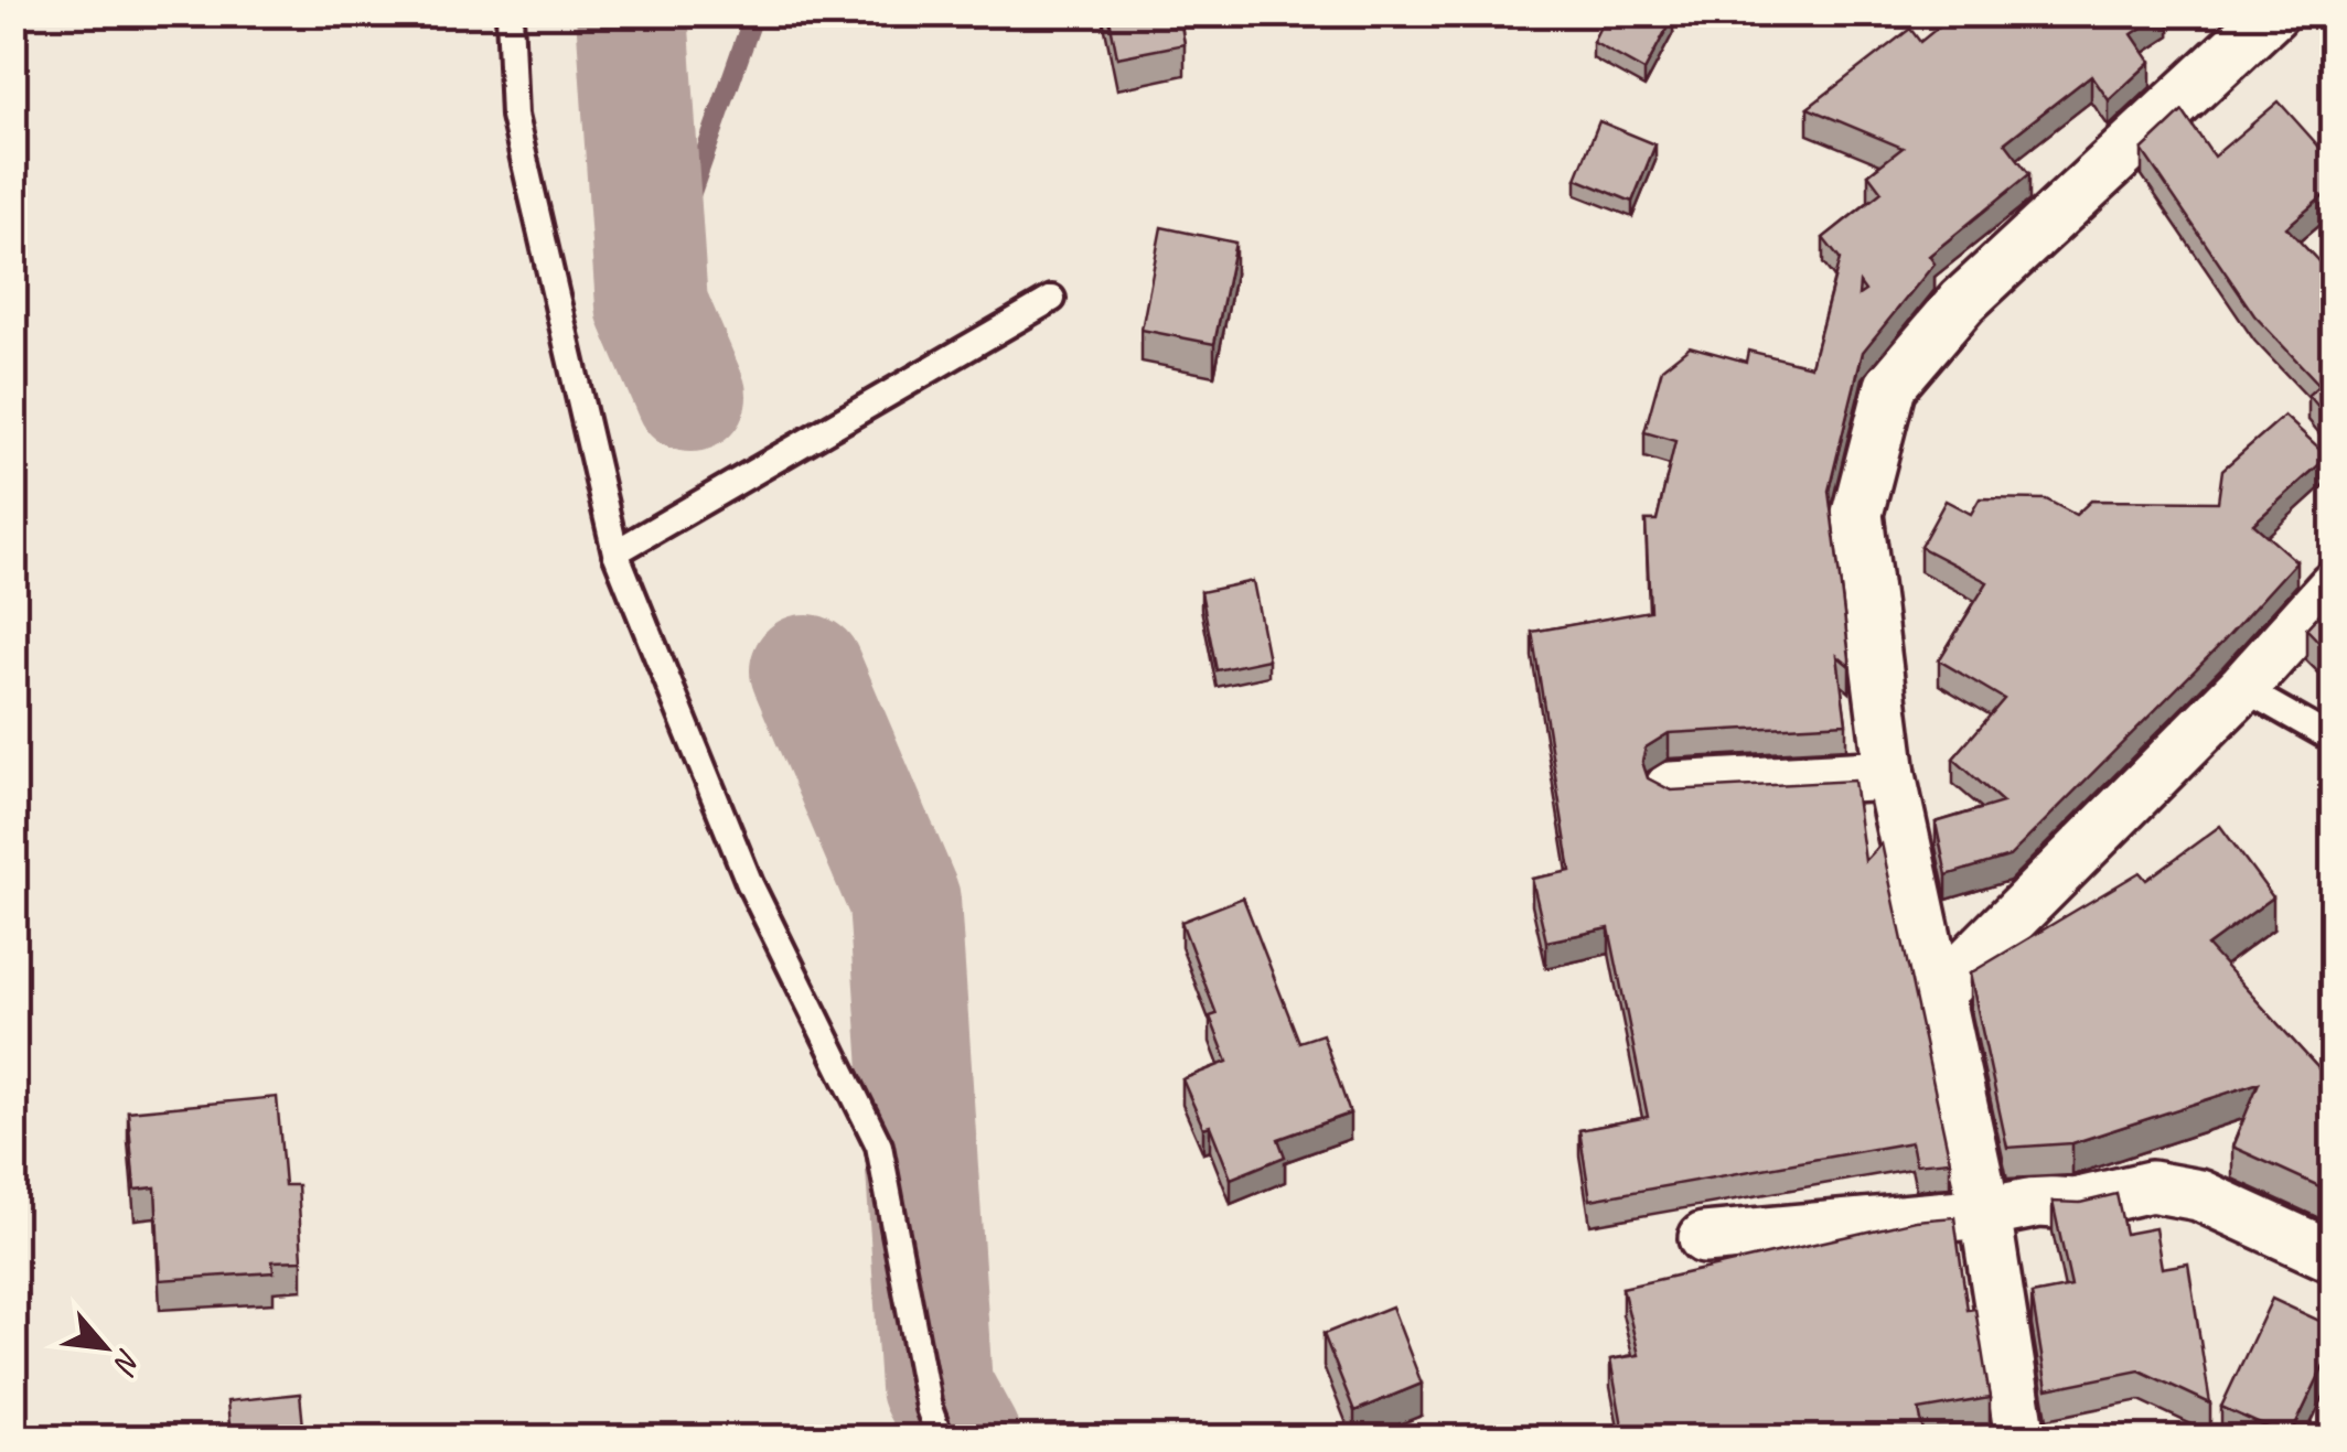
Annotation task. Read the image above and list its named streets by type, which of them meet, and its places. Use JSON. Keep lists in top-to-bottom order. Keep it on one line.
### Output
{"north":"bottom right"}
